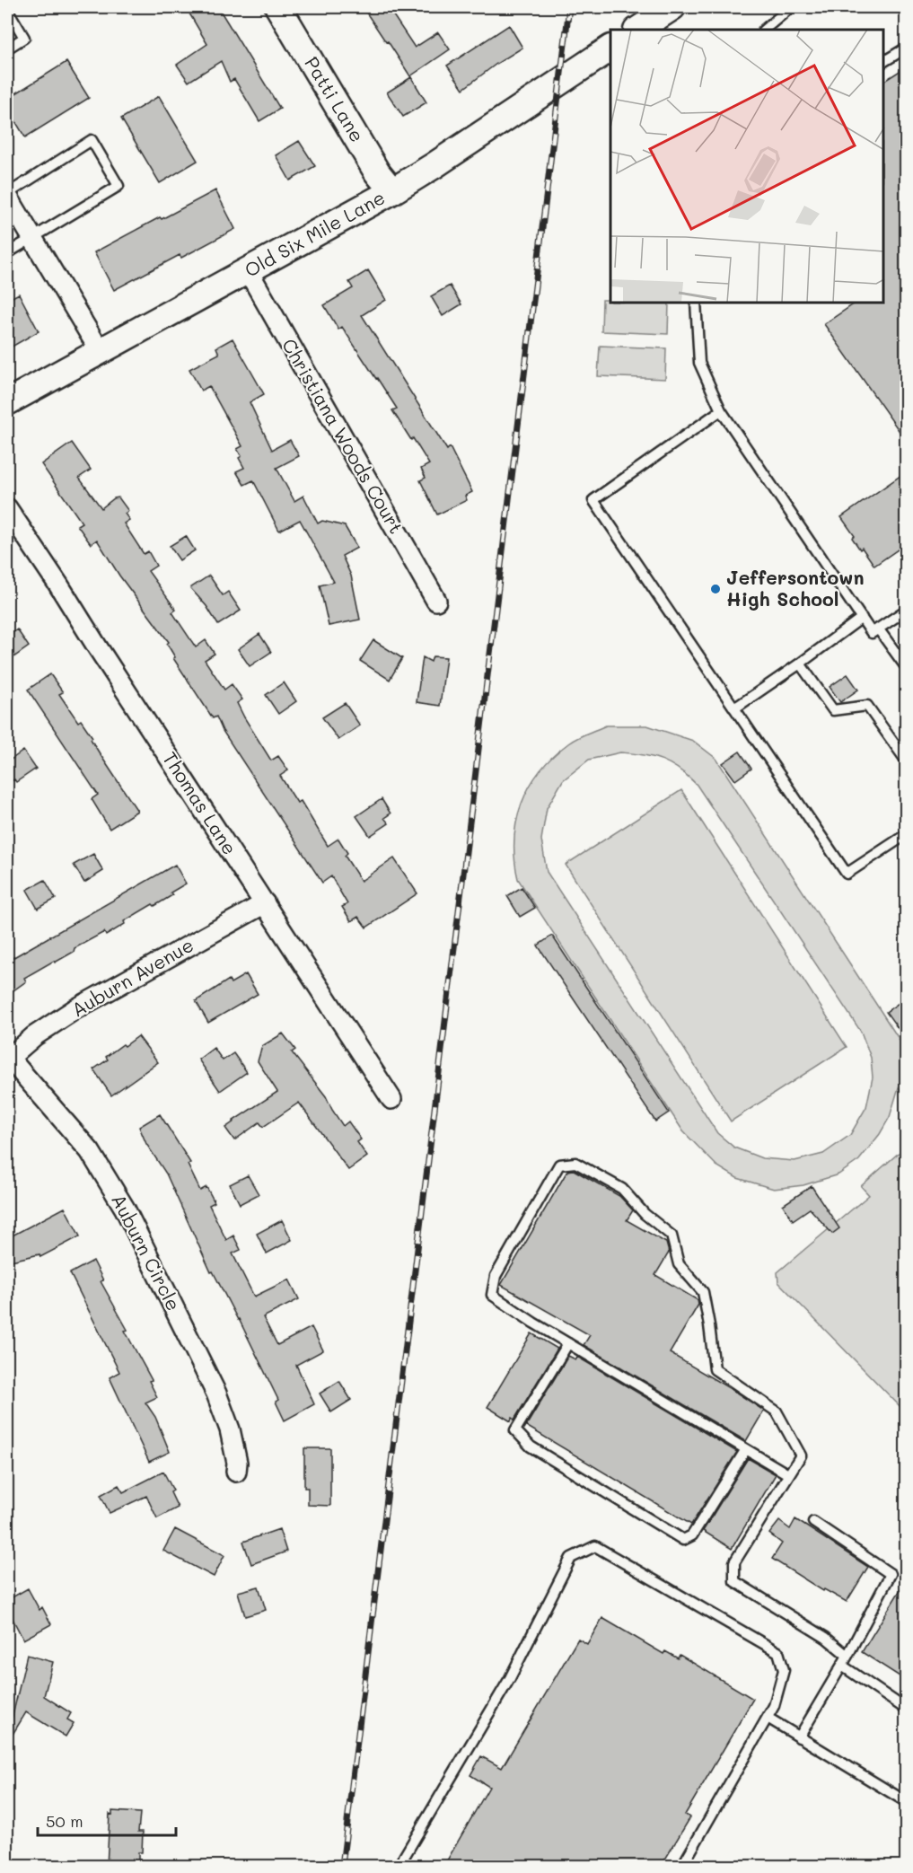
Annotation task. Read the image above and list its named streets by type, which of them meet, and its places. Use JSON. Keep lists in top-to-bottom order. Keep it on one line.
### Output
{"streets":{"street":["Patti Lane","Old Six Mile Lane","Christiana Woods Court","Thomas Lane","Auburn Avenue","Auburn Circle"]},"crossings":[["Patti Lane","Old Six Mile Lane"],["Old Six Mile Lane","Christiana Woods Court"],["Thomas Lane","Auburn Avenue"],["Auburn Avenue","Auburn Circle"]],"places":["Jeffersontown High School"],"scale_bar":"50 m"}
